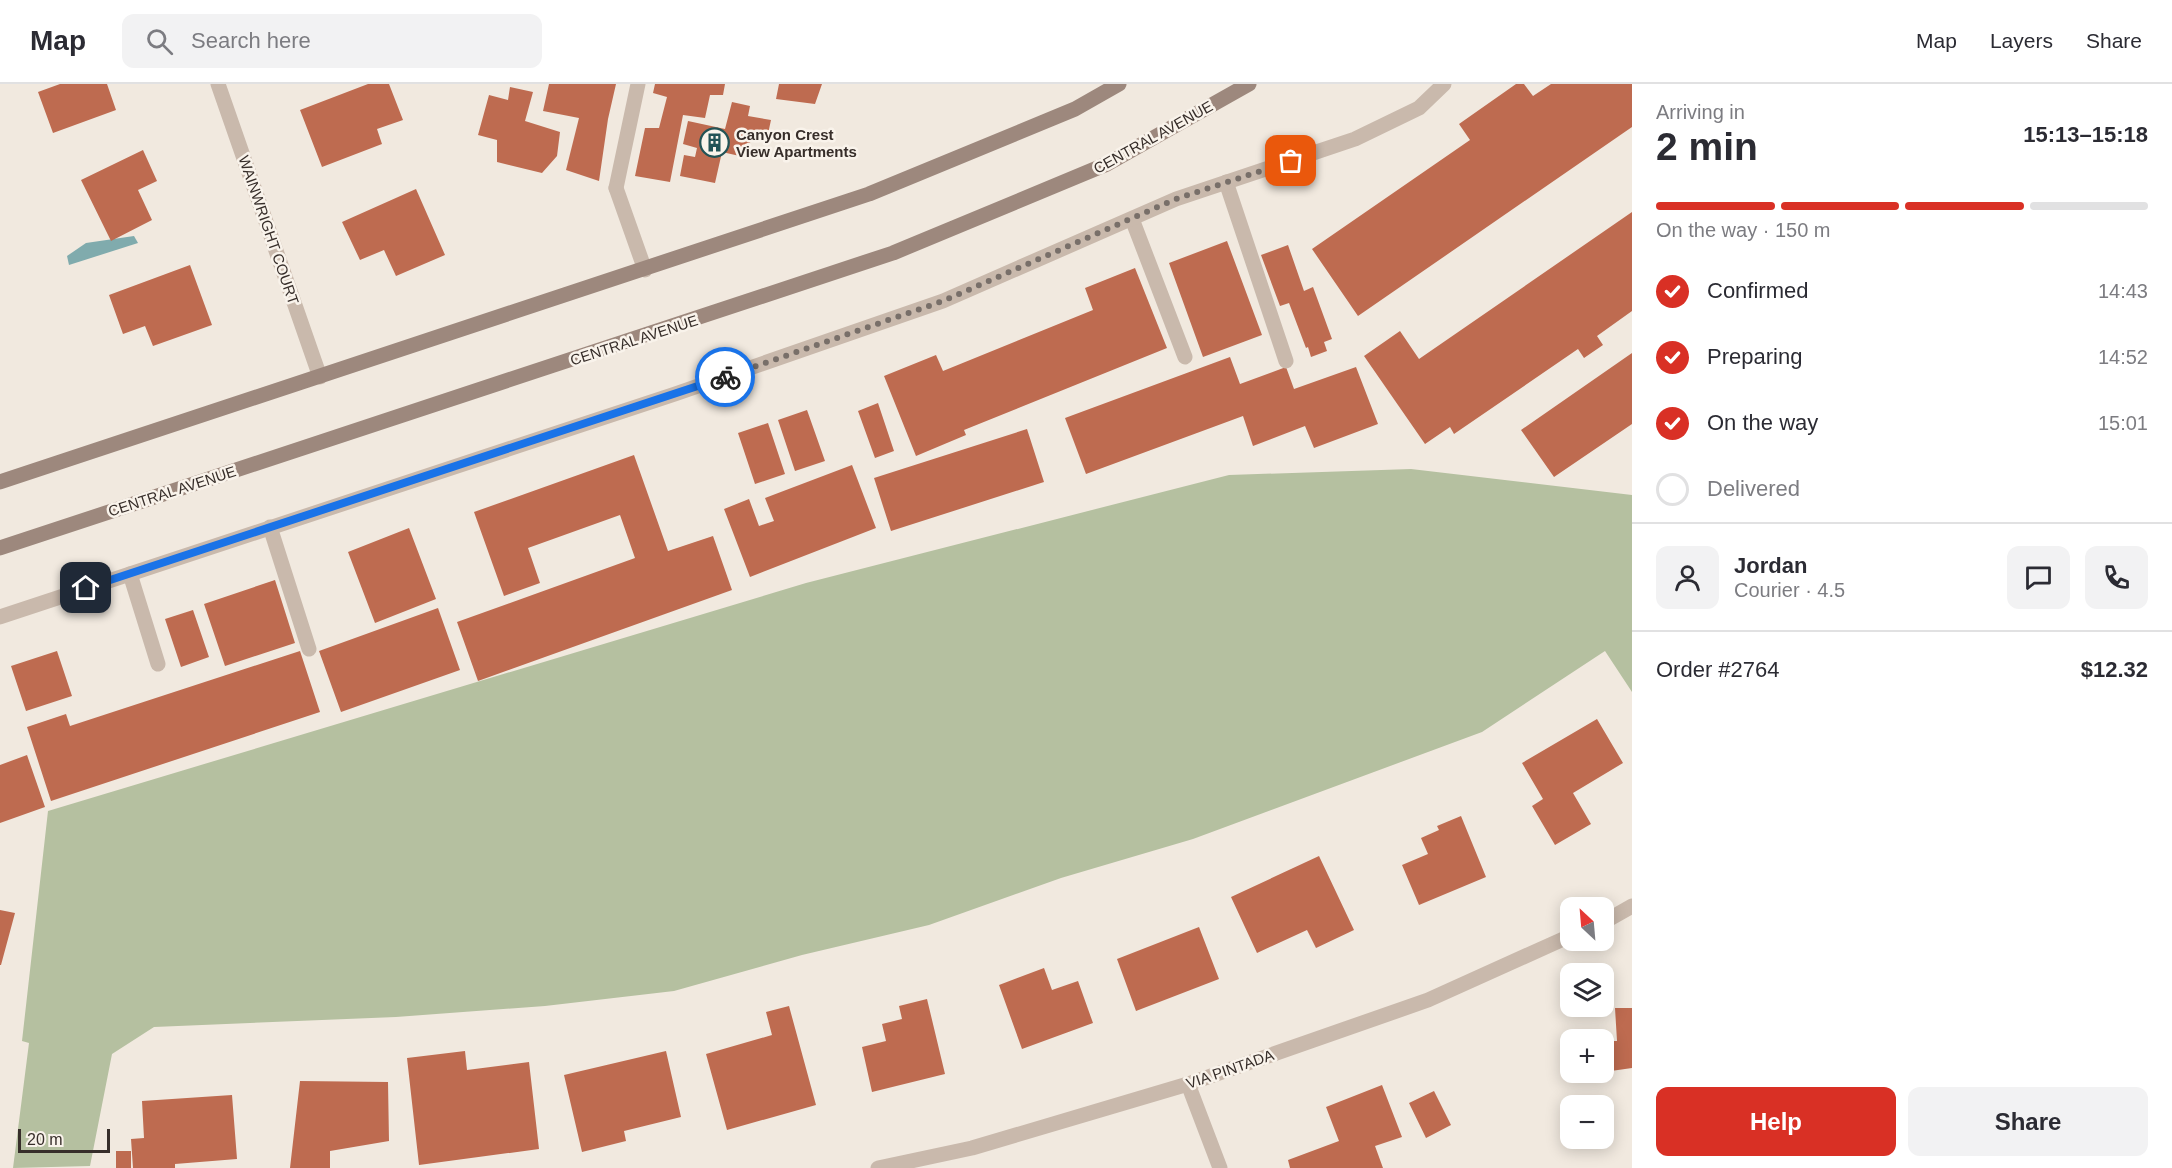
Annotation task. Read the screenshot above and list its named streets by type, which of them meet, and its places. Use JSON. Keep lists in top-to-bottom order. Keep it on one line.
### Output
{"streets":{"main road":["CENTRAL AVENUE"],"street":["WAINWRIGHT COURT","VIA PINTADA"]},"places":{"building":["Canyon Crest View Apartments"]},"scale_bar":"20 m","north":"top left","page":{"header":"Map","search":"Search here","nav":["Map","Layers","Share"],"heading":["2 min","Arriving in","15:13–15:18"],"panel":["Jordan","Courier · 4.5","Order #2764","$12.32"],"bar":"On the way · 150 m","list":[["Confirmed","14:43"],["Preparing","14:52"],["On the way","15:01"],"Delivered"],"map_buttons":["+","−"],"buttons":["Help","Share"],"scale":"20 m"}}
